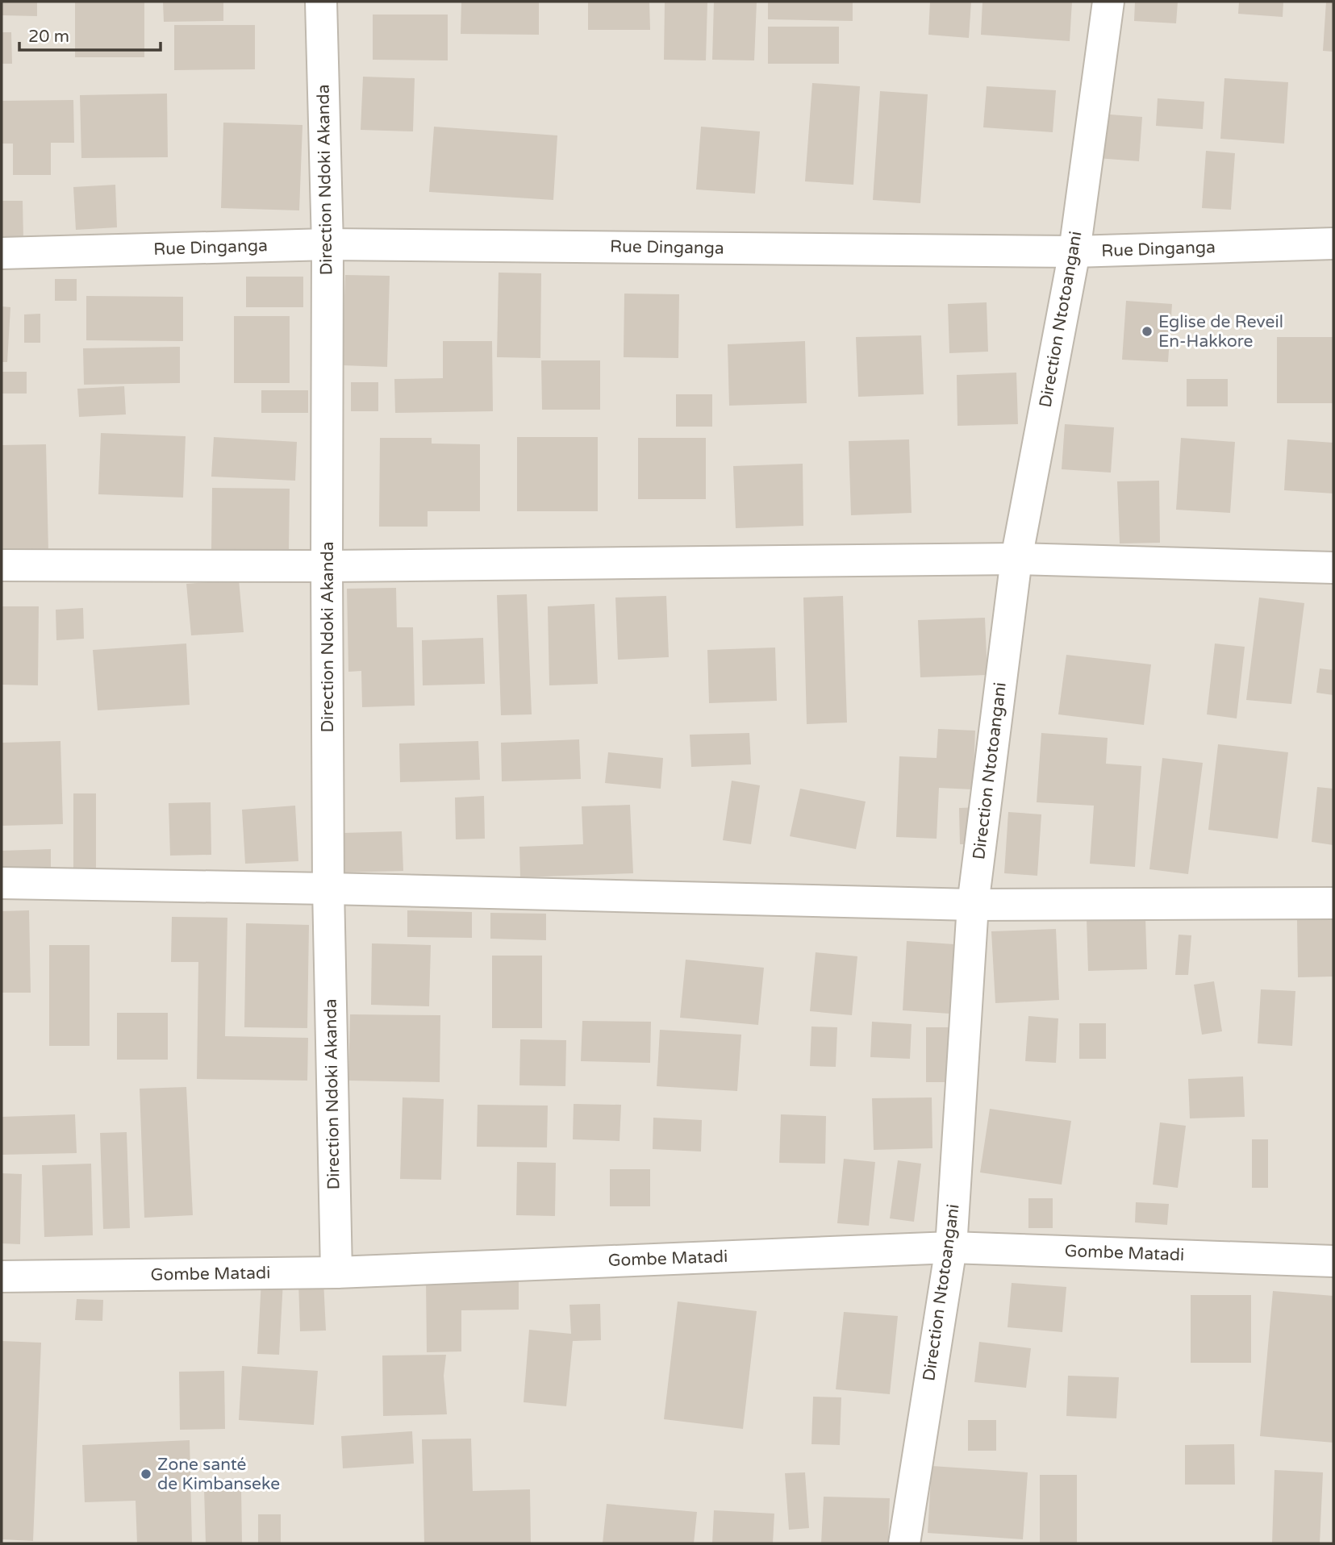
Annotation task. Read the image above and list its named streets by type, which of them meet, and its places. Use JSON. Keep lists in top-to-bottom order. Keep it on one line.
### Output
{"streets":{"street":["Direction Ndoki Akanda","Rue Dinganga","Direction Ntotoangani","Gombe Matadi"]},"crossings":[["Direction Ndoki Akanda","Rue Dinganga"],["Direction Ndoki Akanda","Gombe Matadi"],["Rue Dinganga","Direction Ntotoangani"],["Direction Ntotoangani","Gombe Matadi"]],"places":["Eglise de Reveil En-Hakkore","Zone santé de Kimbanseke"],"scale_bar":"20 m"}
